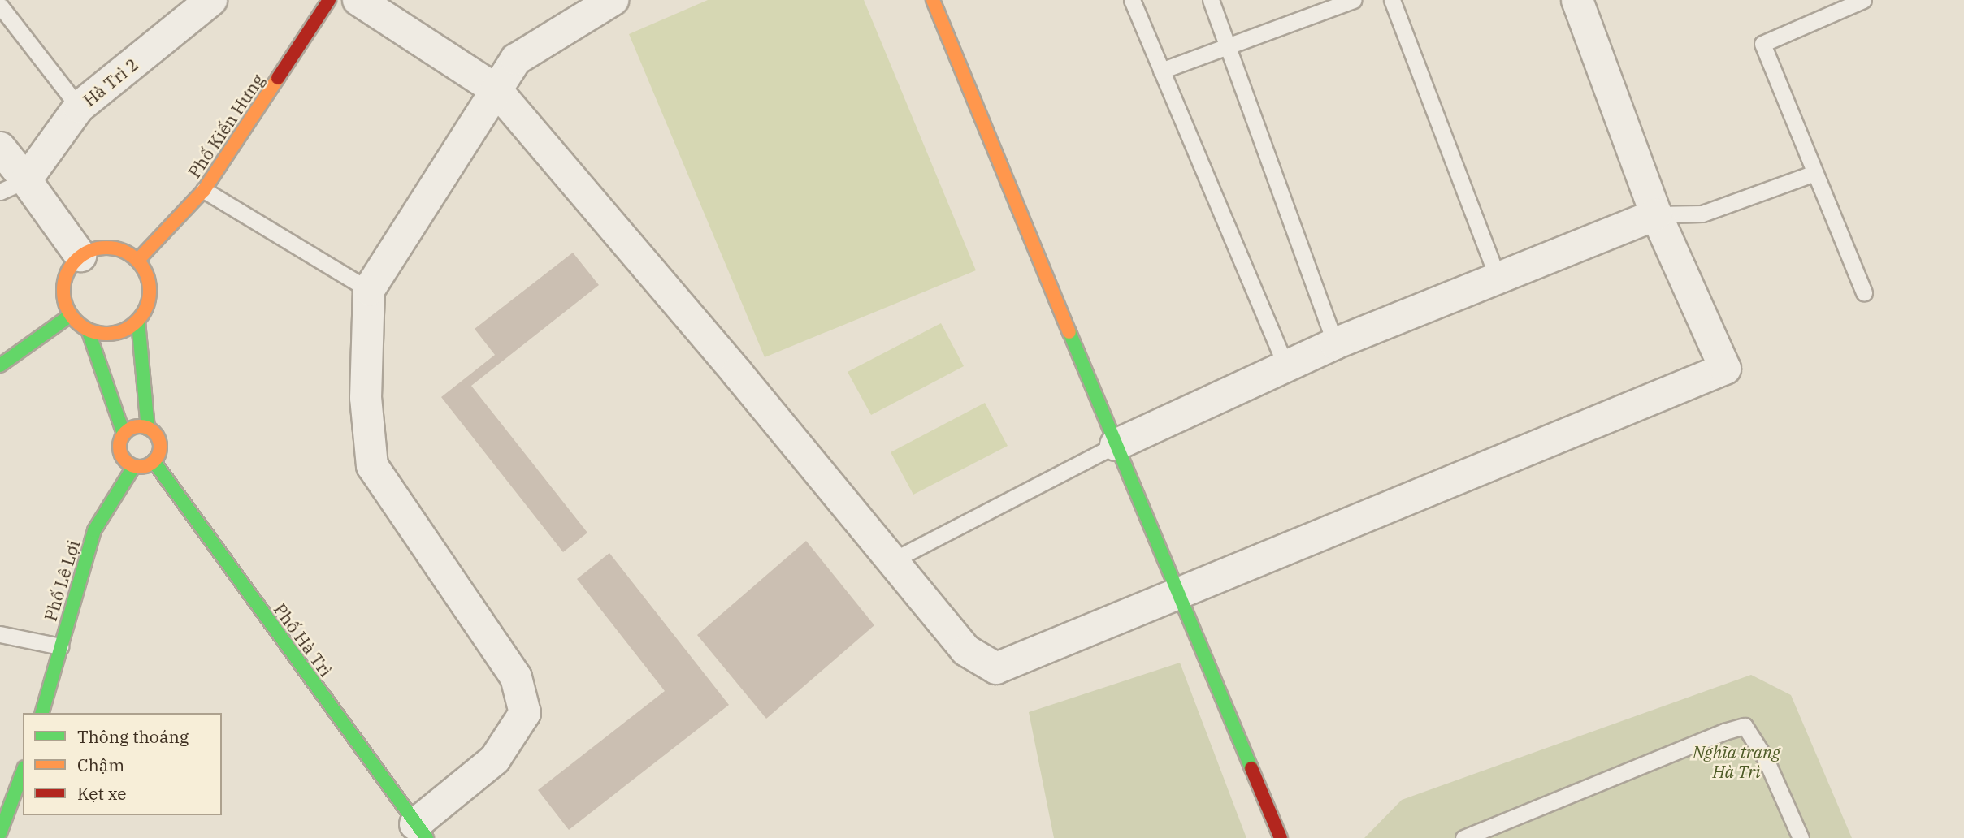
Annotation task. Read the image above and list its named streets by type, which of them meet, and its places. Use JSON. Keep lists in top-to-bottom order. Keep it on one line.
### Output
{"streets":{"street":["Hà Trì 2","Phố Kiến Hưng","Phố Lê Lợi","Phố Hà Trì"]},"crossings":[["Phố Lê Lợi","Phố Hà Trì"]],"parks":["Nghĩa trang Hà Trì"],"legend":["Thông thoáng","Chậm","Kẹt xe"]}
